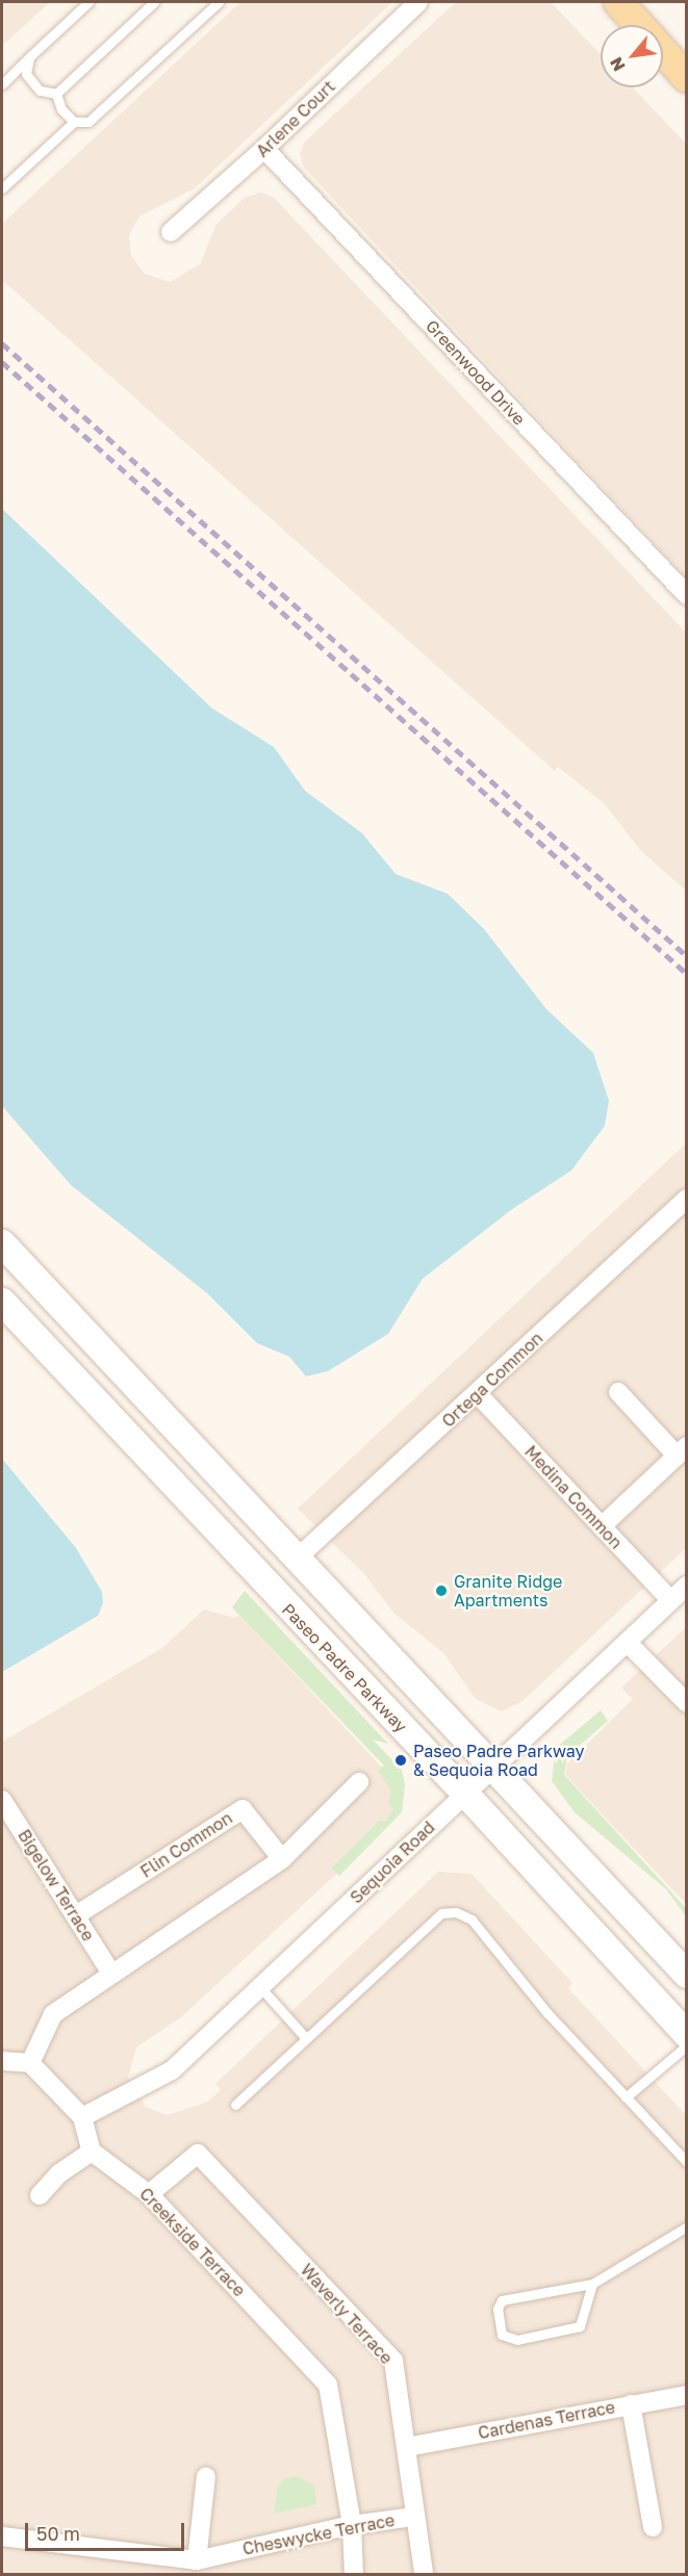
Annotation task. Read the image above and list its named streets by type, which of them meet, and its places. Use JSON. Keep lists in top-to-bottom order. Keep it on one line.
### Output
{"streets":{"main road":["Paseo Padre Parkway"],"street":["Arlene Court","Greenwood Drive","Ortega Common","Medina Common","Flin Common","Sequoia Road","Bigelow Terrace","Creekside Terrace","Waverly Terrace","Cardenas Terrace","Cheswycke Terrace"]},"crossings":[["Arlene Court","Greenwood Drive"],["Ortega Common","Medina Common"],["Medina Common","Sequoia Road"],["Paseo Padre Parkway","Sequoia Road"],["Flin Common","Bigelow Terrace"],["Creekside Terrace","Waverly Terrace"],["Creekside Terrace","Cheswycke Terrace"],["Waverly Terrace","Cardenas Terrace"],["Waverly Terrace","Cheswycke Terrace"]],"places":["Granite Ridge Apartments","Paseo Padre Parkway & Sequoia Road"],"scale_bar":"50 m","north":"bottom left"}
